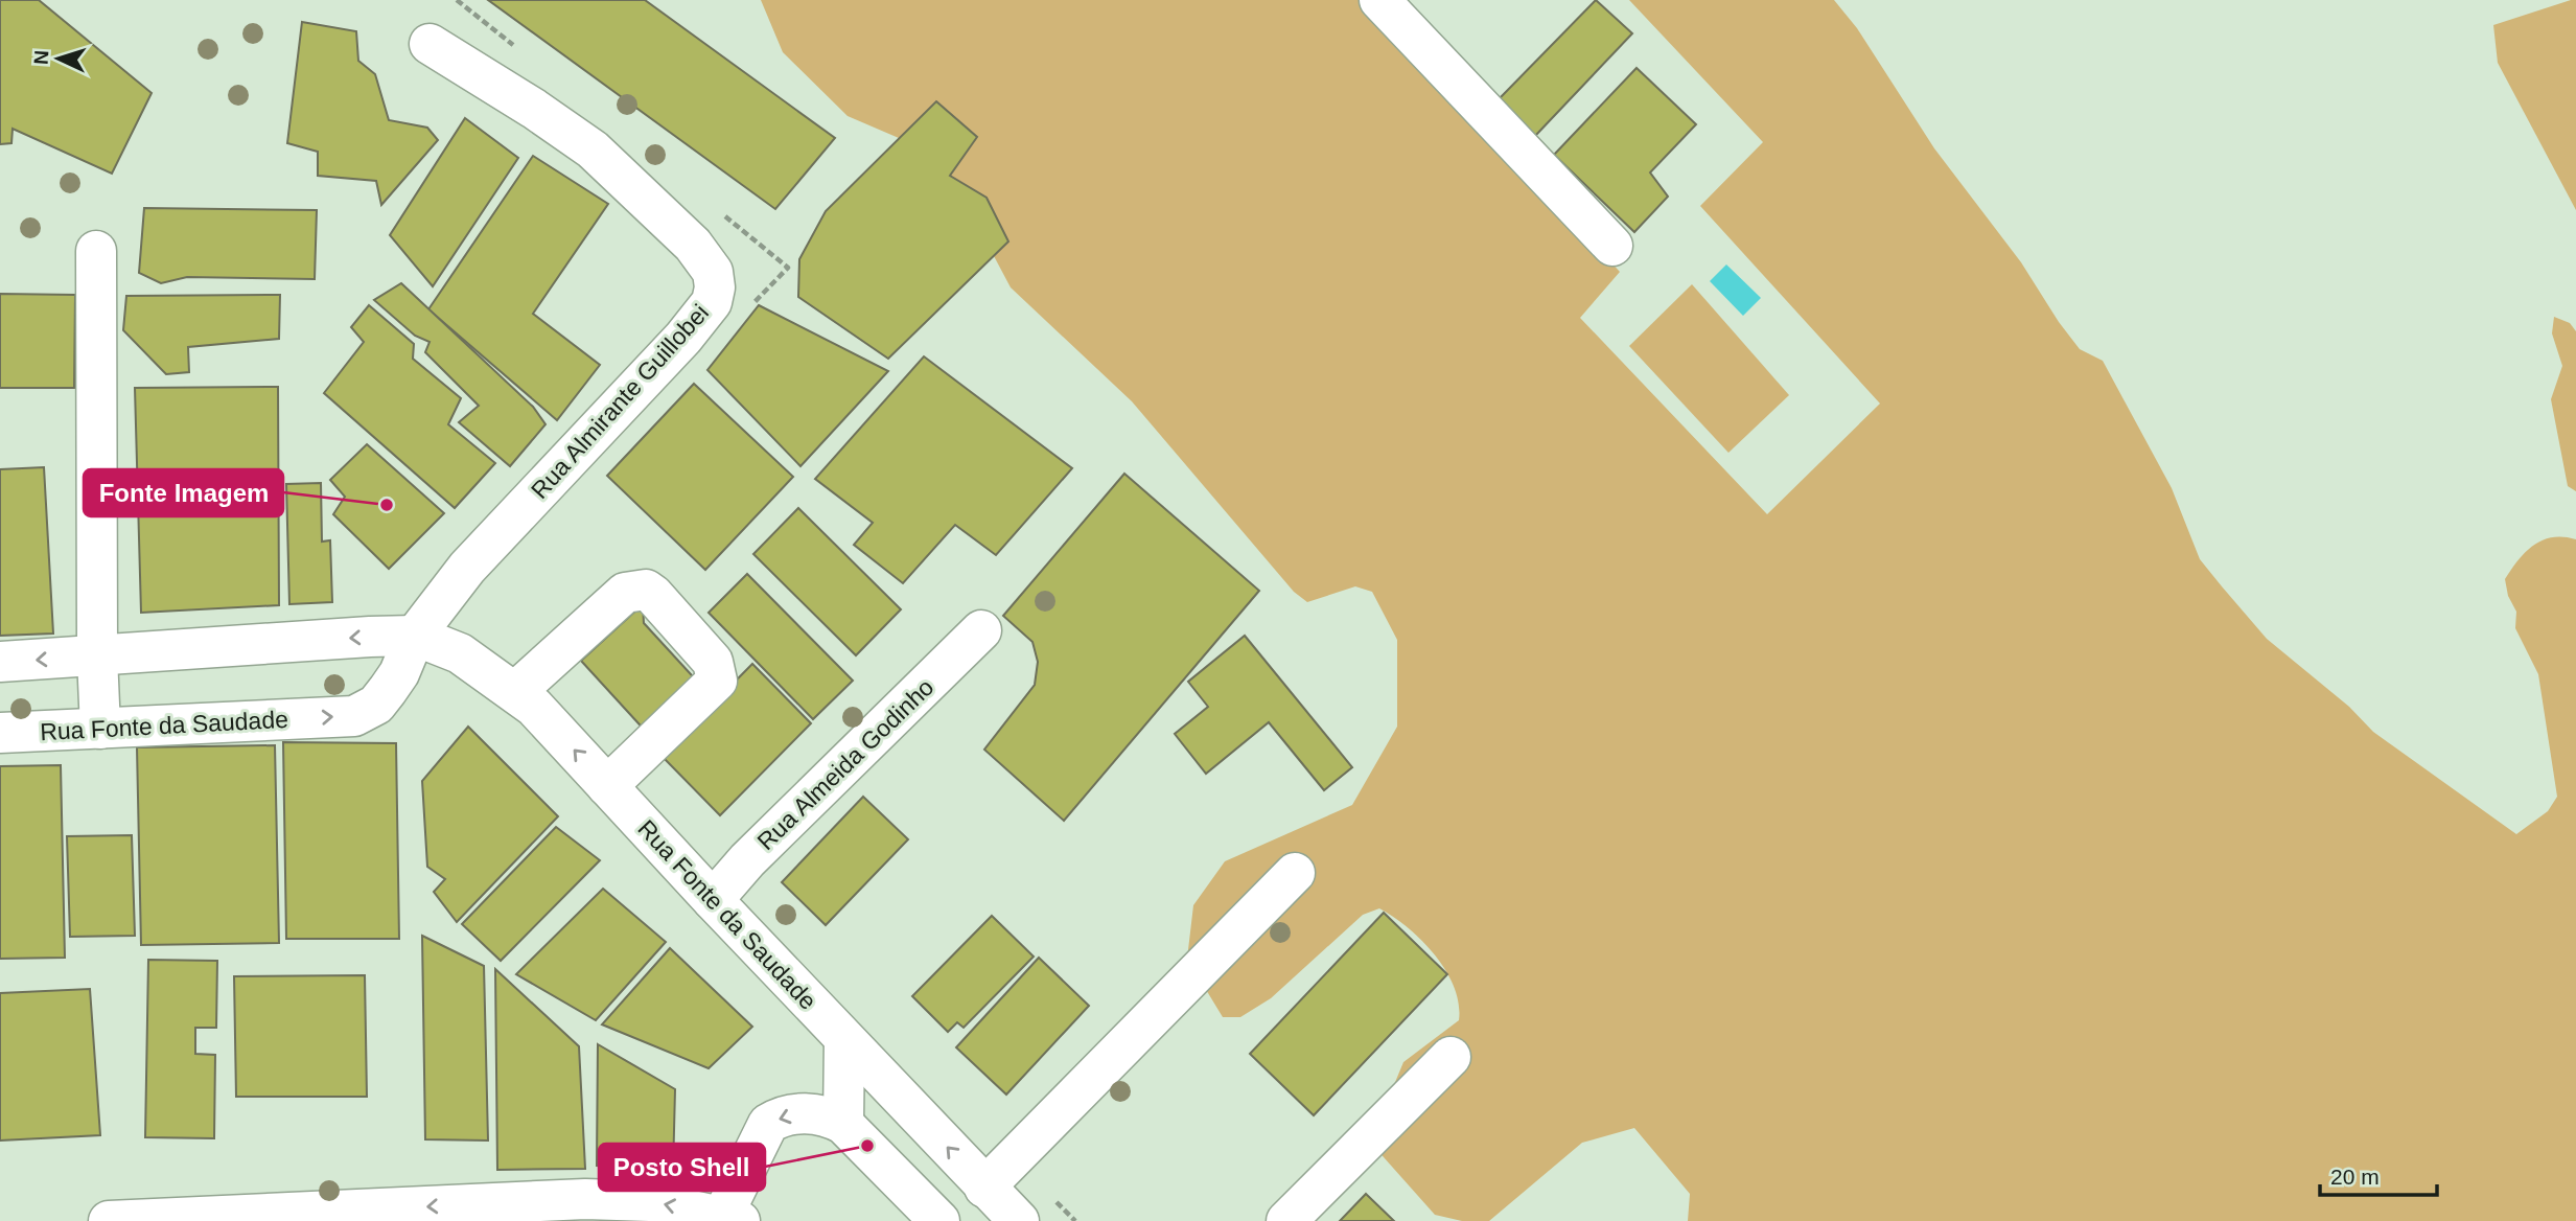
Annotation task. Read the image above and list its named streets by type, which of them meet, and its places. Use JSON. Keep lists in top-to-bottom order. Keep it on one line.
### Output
{"streets":{"main road":["Rua Almirante Guillobei","Rua Fonte da Saudade","Rua Almeida Godinho"]},"crossings":[["Rua Almirante Guillobei","Rua Fonte da Saudade"],["Rua Fonte da Saudade","Rua Almeida Godinho"]],"places":["Fonte Imagem","Posto Shell"],"scale_bar":"20 m","north":"left"}
